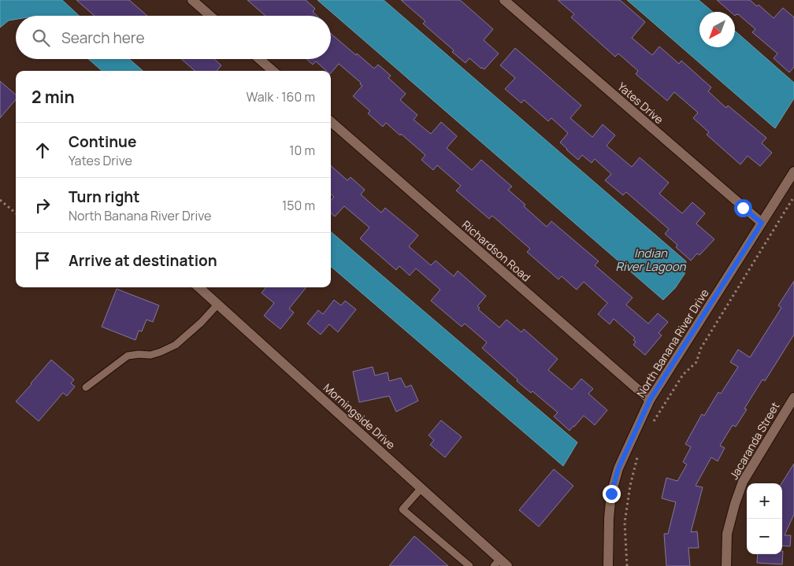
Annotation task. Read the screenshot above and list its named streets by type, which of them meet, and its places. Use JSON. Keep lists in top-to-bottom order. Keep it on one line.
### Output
{"streets":{"street":["Yates Drive","Richardson Road","North Banana River Drive","Morningside Drive","Jacaranda Street"]},"crossings":[["Yates Drive","North Banana River Drive"],["Richardson Road","North Banana River Drive"]],"water":["Indian River Lagoon"],"north":"bottom left","page":{"search":"Search here","heading":["2 min","Walk · 160 m"],"list":[["Continue","Yates Drive","10 m"],["Turn right","North Banana River Drive","150 m"],"Arrive at destination"],"map_buttons":["+","−"]}}
